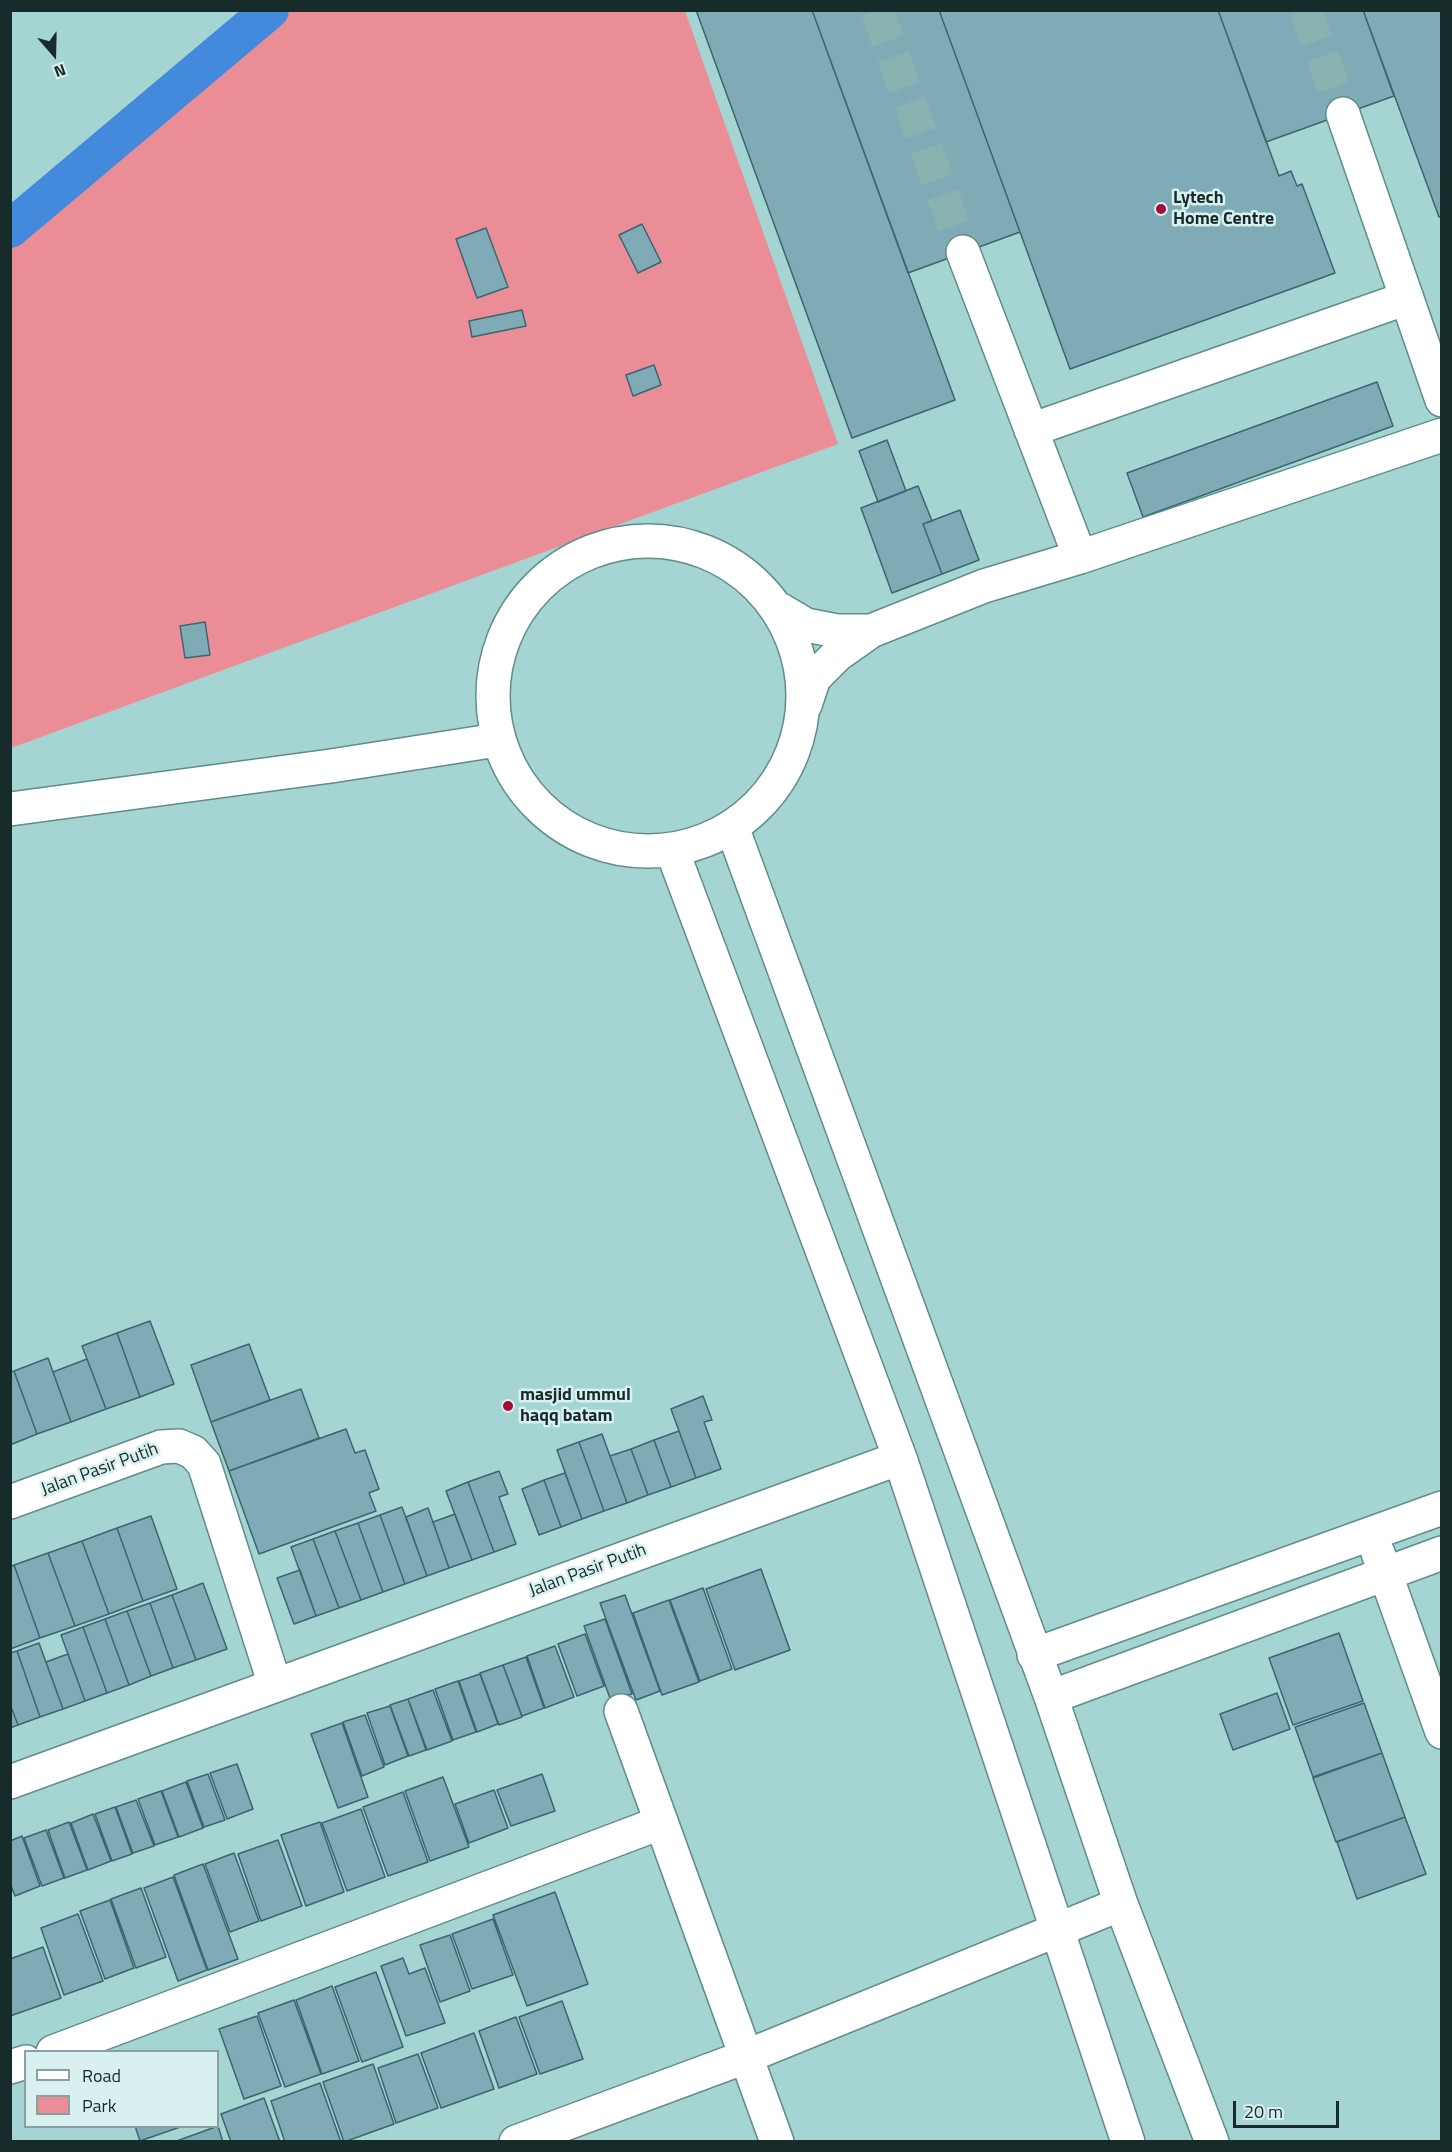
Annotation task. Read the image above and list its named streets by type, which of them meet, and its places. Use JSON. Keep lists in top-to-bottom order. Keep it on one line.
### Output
{"streets":{"street":["Jalan Pasir Putih"]},"places":["Lytech Home Centre","masjid ummul haqq batam"],"legend":["Road","Park"],"scale_bar":"20 m","north":"bottom"}
